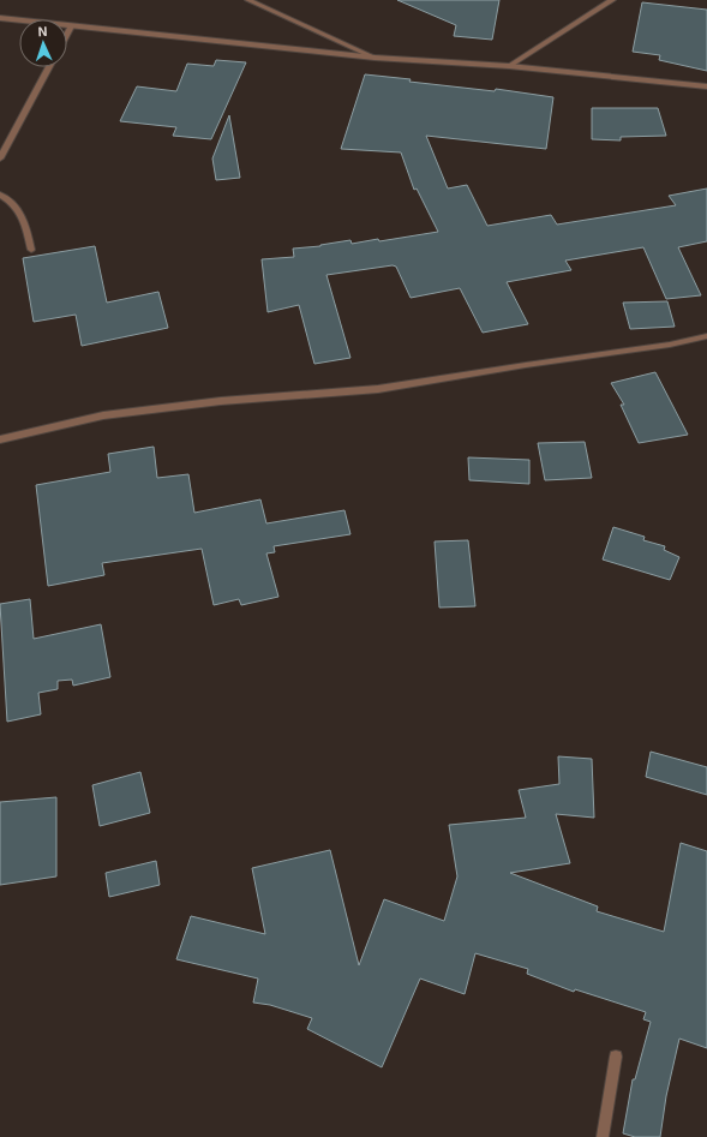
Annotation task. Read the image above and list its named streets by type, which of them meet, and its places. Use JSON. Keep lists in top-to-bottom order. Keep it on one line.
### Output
{"north":"top"}
